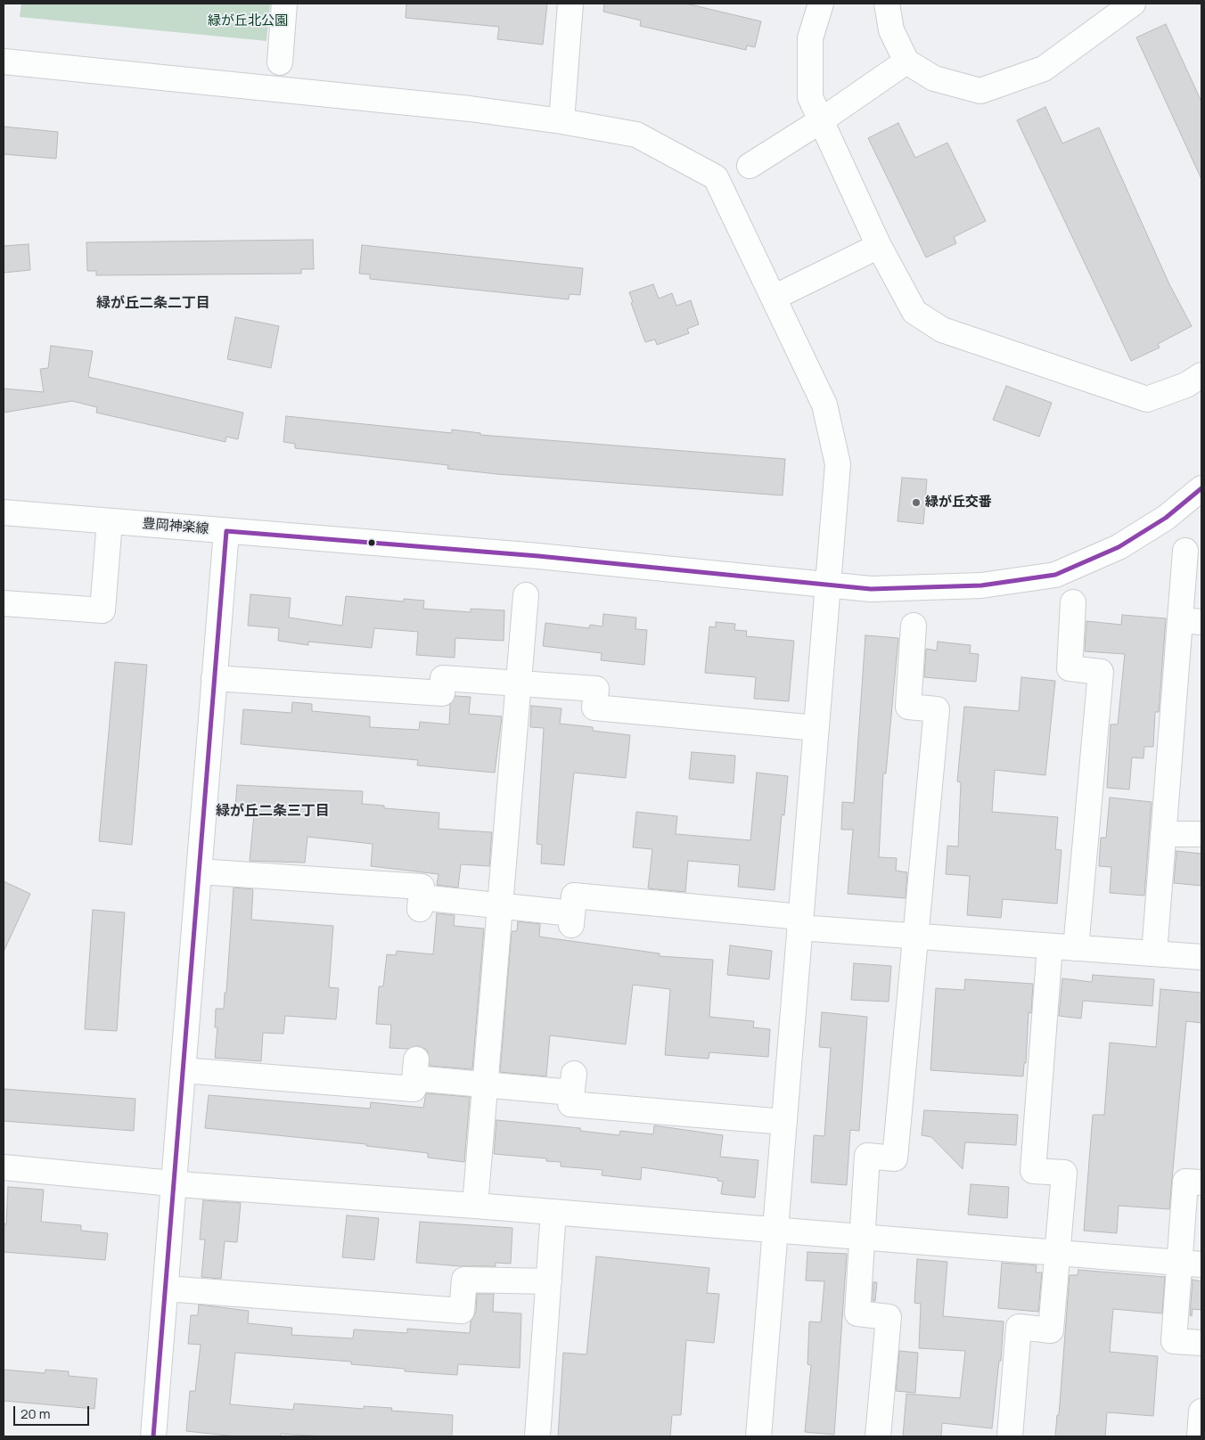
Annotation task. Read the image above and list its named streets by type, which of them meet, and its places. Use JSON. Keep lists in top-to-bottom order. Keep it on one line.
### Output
{"streets":{"street":["豊岡神楽線"]},"districts":["緑が丘二条二丁目","緑が丘二条三丁目"],"parks":["緑が丘北公園"],"places":["緑が丘交番"],"scale_bar":"20 m"}
